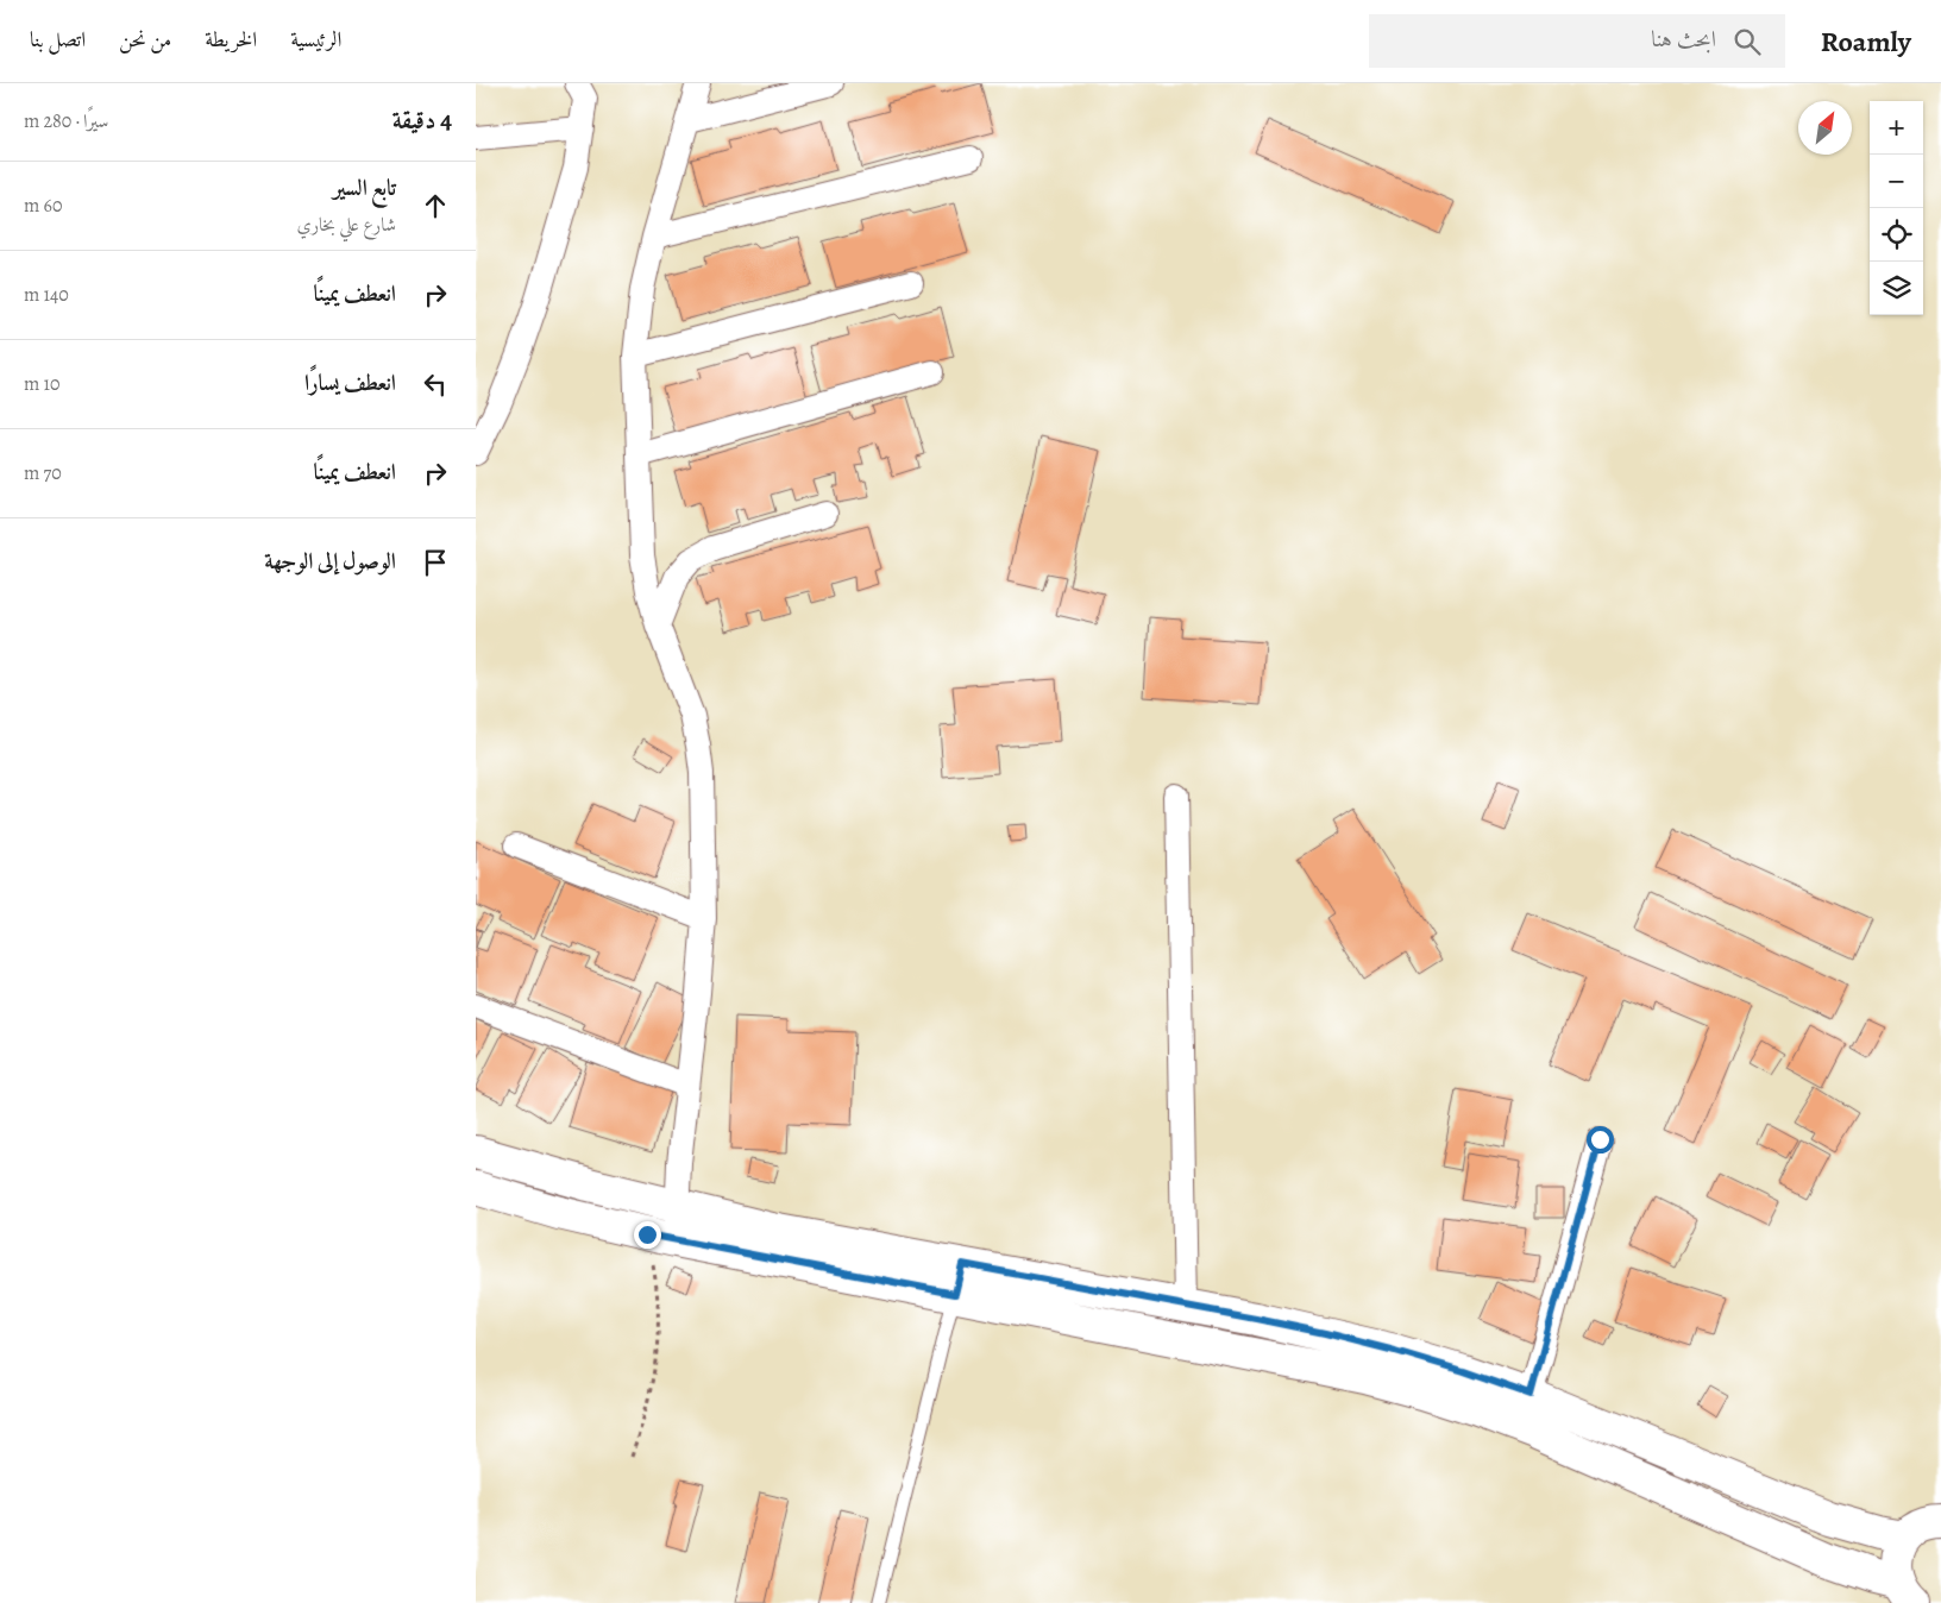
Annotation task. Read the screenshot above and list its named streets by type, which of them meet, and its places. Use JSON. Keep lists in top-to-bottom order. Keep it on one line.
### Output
{"north":"top right","page":{"header":"Roamly","search":"ابحث هنا","nav":["الرئيسية","الخريطة","من نحن","اتصل بنا"],"heading":["4 دقيقة","سيرًا · 280 m"],"map_buttons":["+","−"],"list":[["تابع السير","شارع علي بخاري","60 m"],["انعطف يمينًا","140 m"],["انعطف يسارًا","10 m"],["انعطف يمينًا","70 m"],"الوصول إلى الوجهة"]}}
